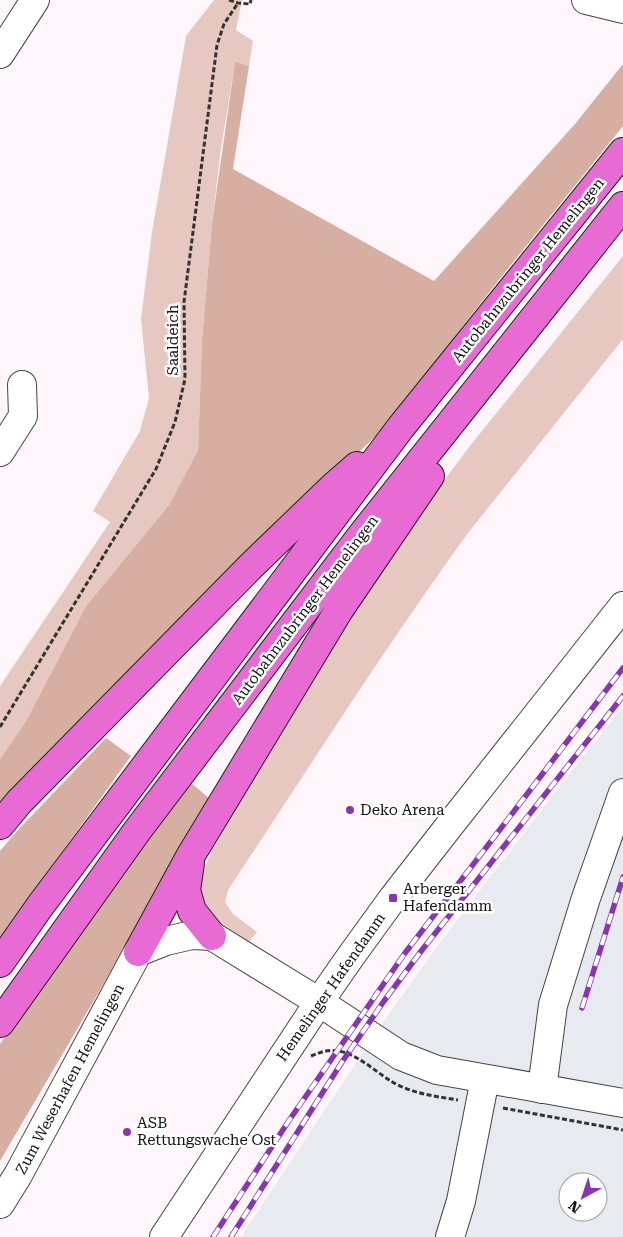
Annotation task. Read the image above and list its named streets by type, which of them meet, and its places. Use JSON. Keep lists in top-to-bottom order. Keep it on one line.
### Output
{"streets":{"highway":["Autobahnzubringer Hemelingen"],"street":["Hemelinger Hafendamm","Zum Weserhafen Hemelingen"],"path":["Saaldeich"]},"places":{"other":["Deko Arena","ASB Rettungswache Ost"],"transit":["Arberger Hafendamm"]},"north":"bottom left"}
